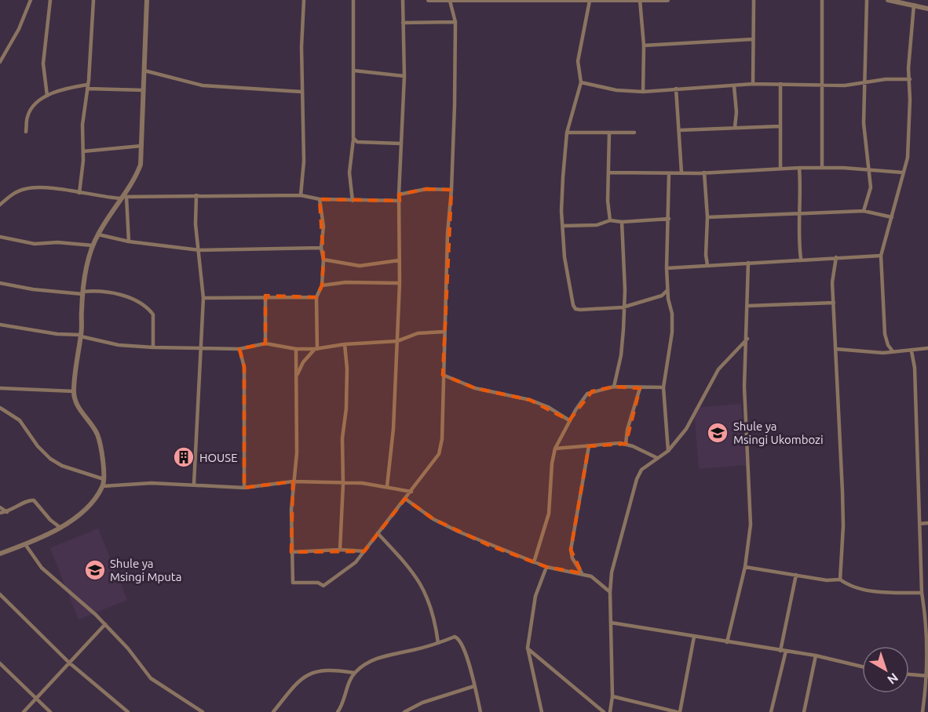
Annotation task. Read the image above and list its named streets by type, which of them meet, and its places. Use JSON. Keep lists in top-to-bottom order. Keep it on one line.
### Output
{"places":{"school or university":["Shule ya Msingi Ukombozi","Shule ya Msingi Mputa"],"building":["HOUSE"]},"north":"bottom right"}
